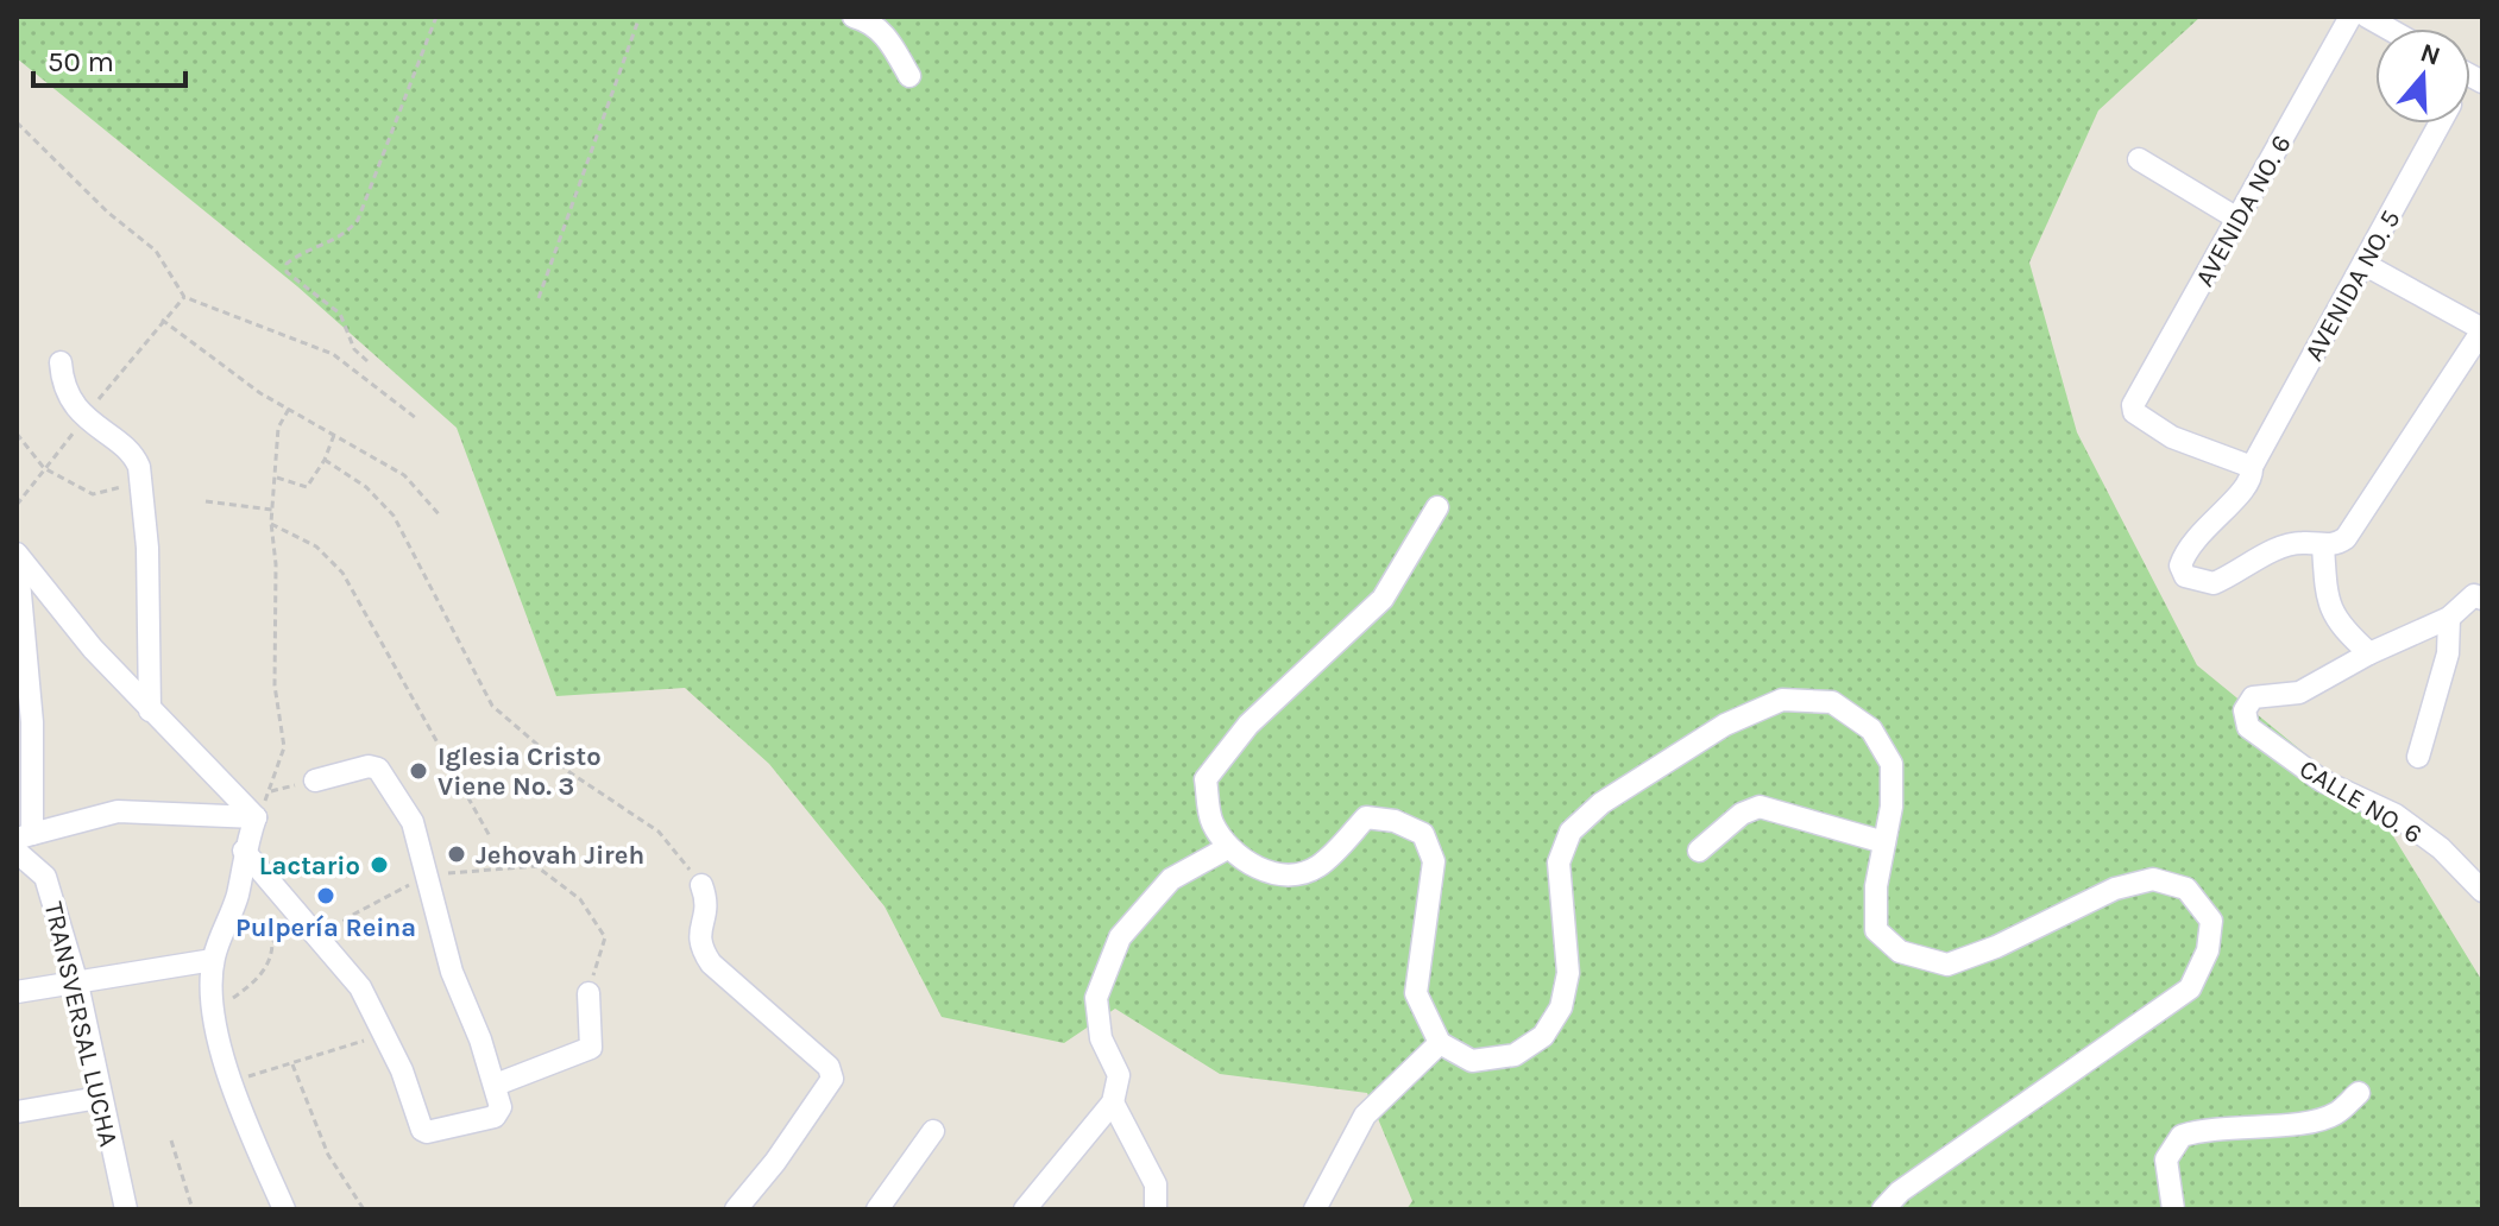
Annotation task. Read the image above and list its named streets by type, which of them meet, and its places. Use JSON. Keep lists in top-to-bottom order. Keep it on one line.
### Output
{"streets":{"street":["AVENIDA NO. 6","AVENIDA NO. 5","CALLE NO. 6","TRANSVERSAL LUCHA"]},"crossings":[["AVENIDA NO. 6","AVENIDA NO. 5"]],"places":["Iglesia Cristo Viene No. 3","Jehovah Jireh","Lactario","Pulpería Reina"],"scale_bar":"50 m","north":"top"}
